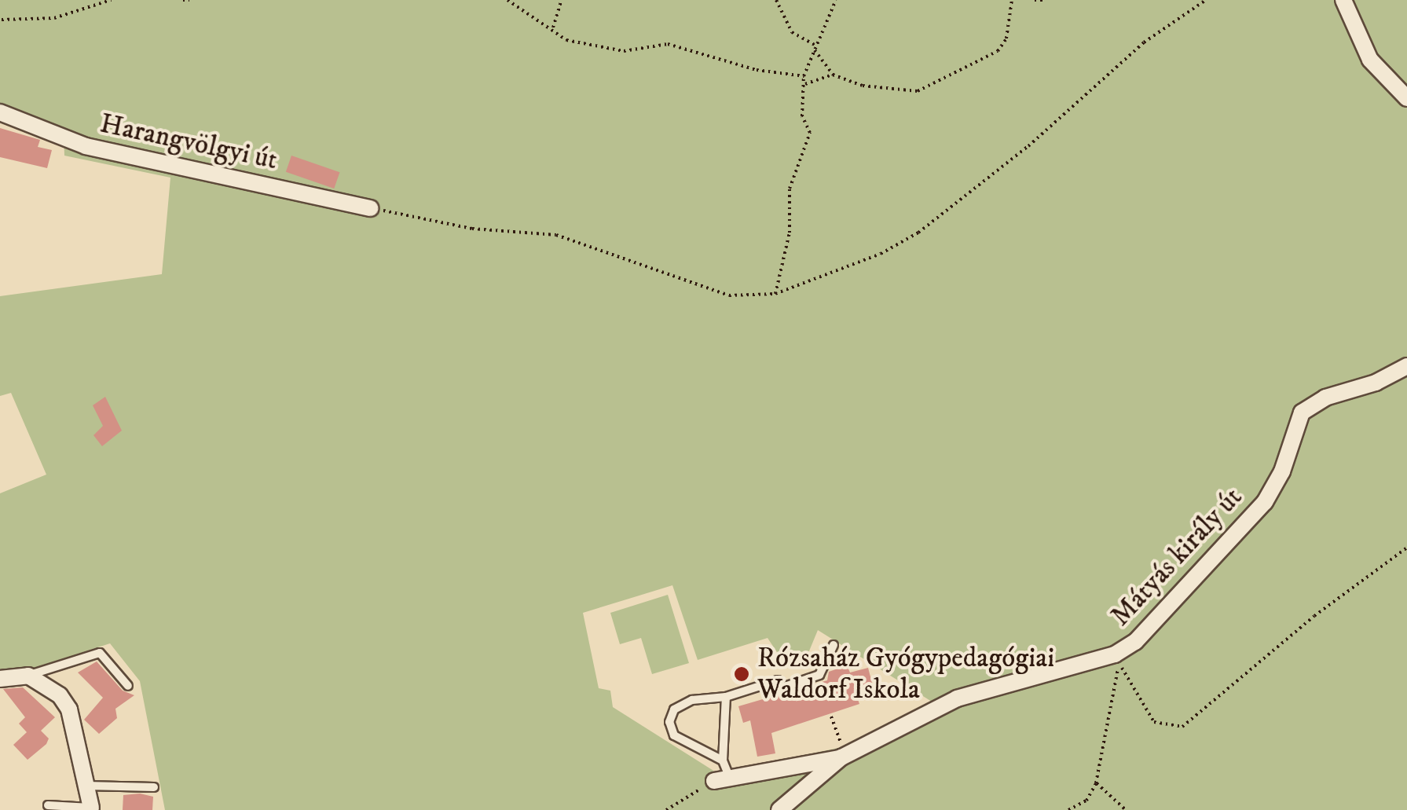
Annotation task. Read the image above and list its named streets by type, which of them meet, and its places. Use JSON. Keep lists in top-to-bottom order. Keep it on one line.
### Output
{"streets":{"street":["Harangvölgyi út","Mátyás király út"]},"places":["Rózsaház Gyógypedagógiai Waldorf Iskola"]}
